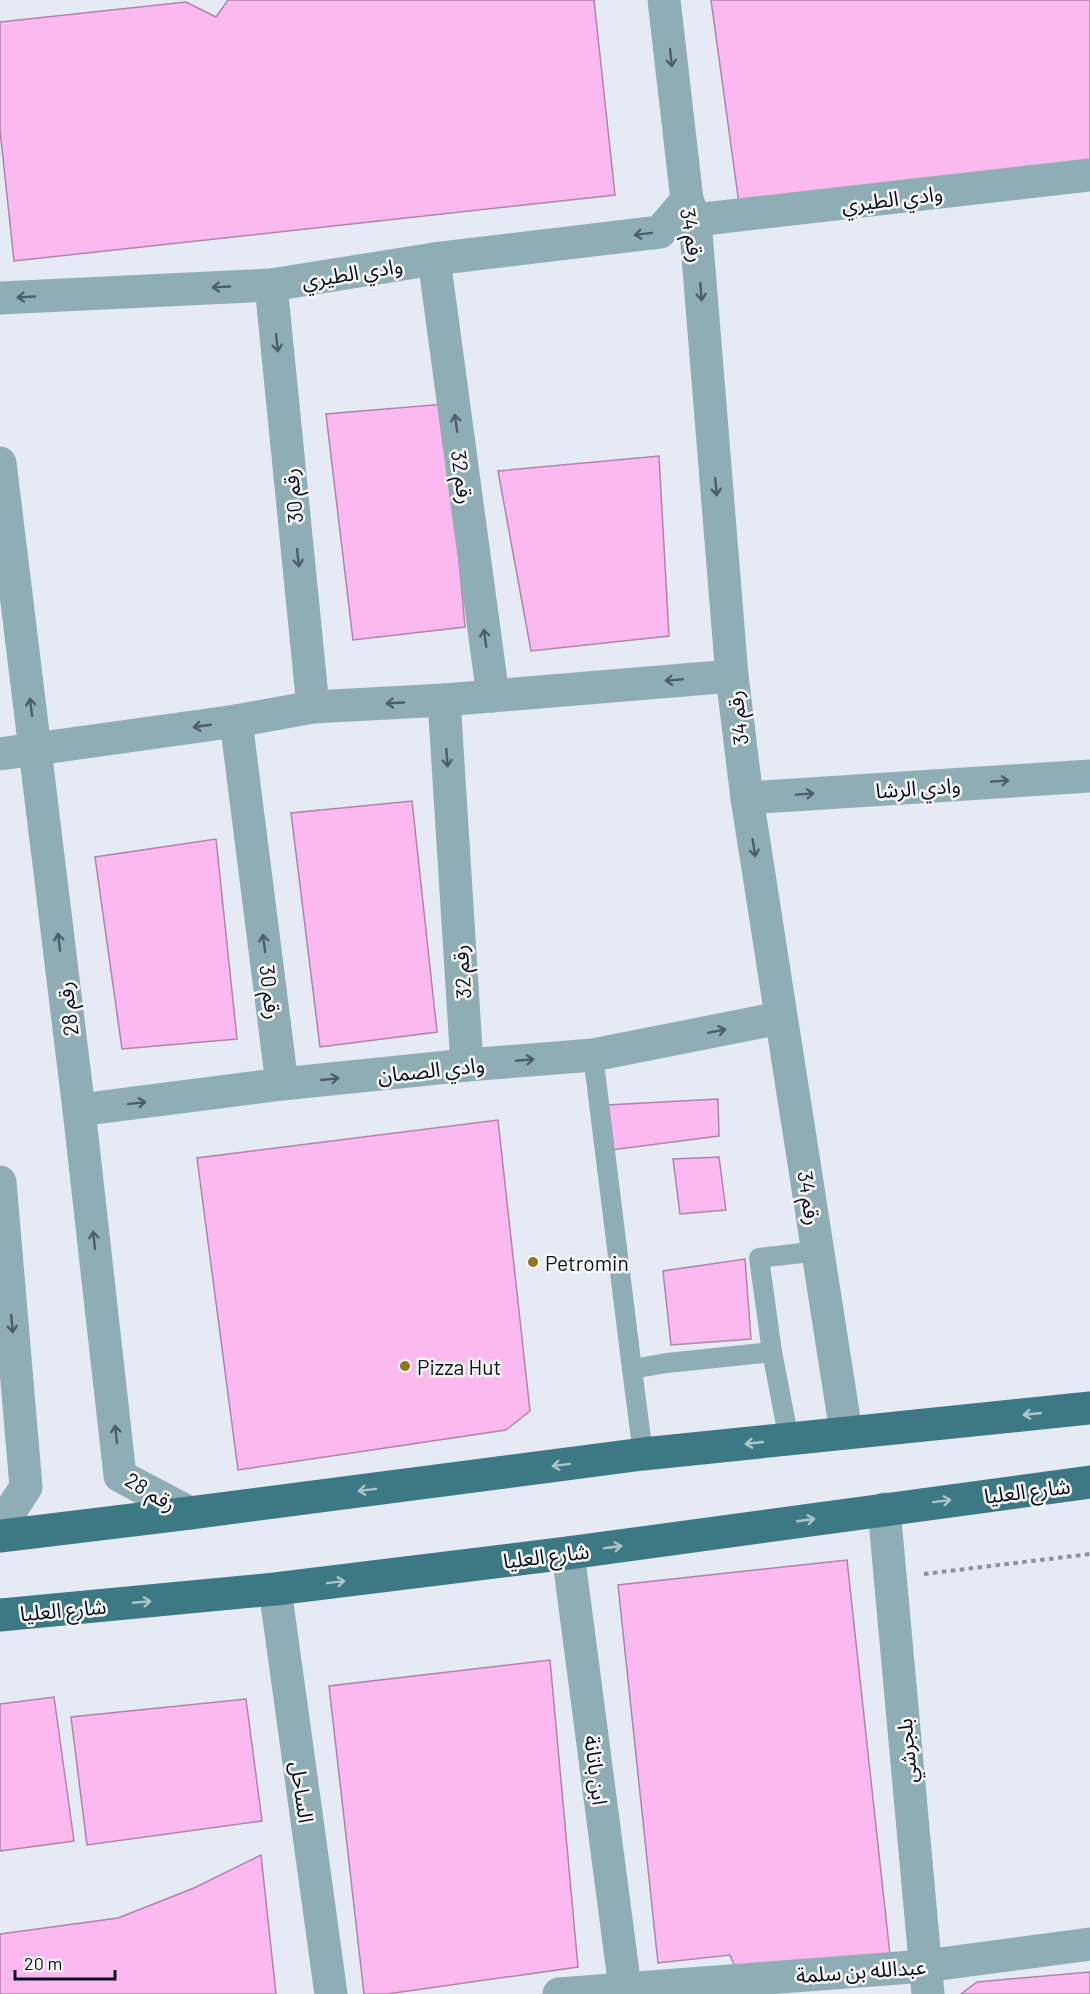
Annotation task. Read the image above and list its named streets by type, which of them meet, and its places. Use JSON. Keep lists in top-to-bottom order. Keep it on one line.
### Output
{"streets":{"main road":["شارع العليا"],"street":["وادي الطيري","رقم 34","رقم 32","رقم 30","وادي الرشا","رقم 28","وادي الصمان","بلجرشي","ابن باتانة","الساحل","عبدالله بن سلمة"]},"crossings":[["وادي الطيري","رقم 34"],["وادي الطيري","رقم 32"],["وادي الطيري","رقم 30"],["رقم 34","وادي الرشا"],["رقم 34","وادي الصمان"],["رقم 32","وادي الصمان"],["رقم 30","وادي الصمان"],["رقم 28","وادي الصمان"],["شارع العليا","بلجرشي"],["شارع العليا","ابن باتانة"],["شارع العليا","الساحل"],["بلجرشي","عبدالله بن سلمة"],["ابن باتانة","عبدالله بن سلمة"]],"one_way":["وادي الطيري","رقم 34","وادي الرشا","وادي الصمان"],"places":["Petromin","Pizza Hut"],"scale_bar":"20 m"}
